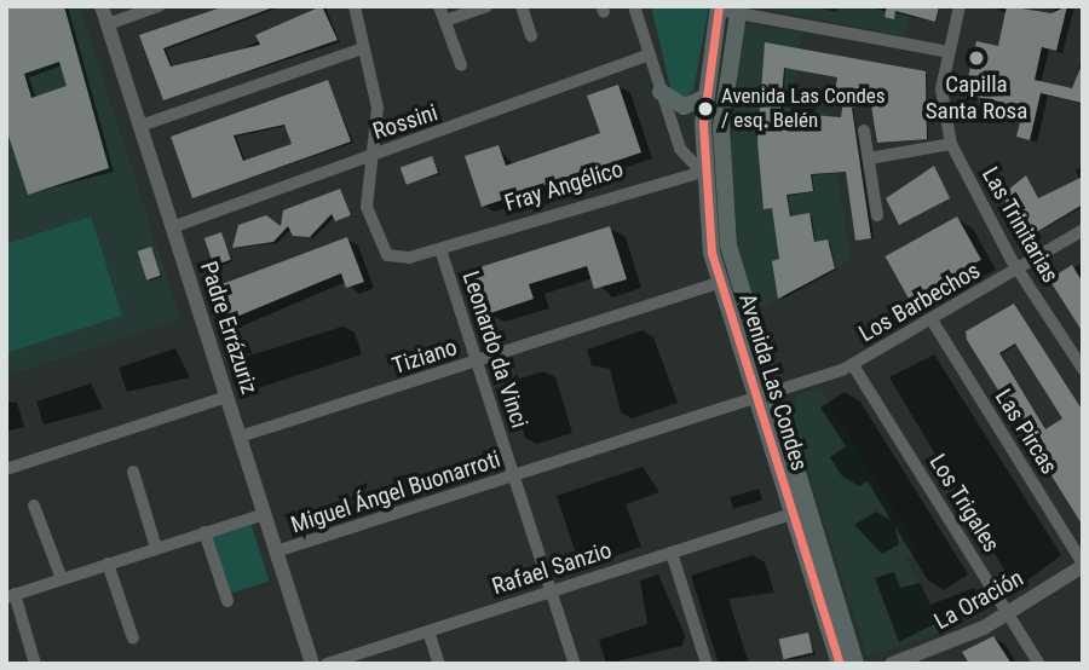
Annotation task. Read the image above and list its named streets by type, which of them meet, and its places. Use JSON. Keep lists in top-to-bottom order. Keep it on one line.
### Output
{"streets":{"main road":["Avenida Las Condes"],"street":["Rossini","Fray Angélico","Las Trinitarias","Los Barbechos","Padre Errázuriz","Leonardo da Vinci","Tiziano","Las Pircas","Miguel Ángel Buonarroti","Los Trigales","Rafael Sanzio","La Oración"]},"crossings":[["Rossini","Padre Errázuriz"],["Rossini","Leonardo da Vinci"],["Fray Angélico","Leonardo da Vinci"],["Fray Angélico","Avenida Las Condes"],["Las Trinitarias","Los Barbechos"],["Los Barbechos","Avenida Las Condes"],["Los Barbechos","Las Pircas"],["Los Barbechos","Miguel Ángel Buonarroti"],["Los Barbechos","Los Trigales"],["Padre Errázuriz","Tiziano"],["Padre Errázuriz","Miguel Ángel Buonarroti"],["Leonardo da Vinci","Tiziano"],["Leonardo da Vinci","Miguel Ángel Buonarroti"],["Leonardo da Vinci","Rafael Sanzio"],["Tiziano","Avenida Las Condes"],["Avenida Las Condes","Miguel Ángel Buonarroti"],["Avenida Las Condes","Rafael Sanzio"],["Las Pircas","La Oración"],["Los Trigales","La Oración"]],"places":["Capilla Santa Rosa","Avenida Las Condes / esq. Belén"]}
